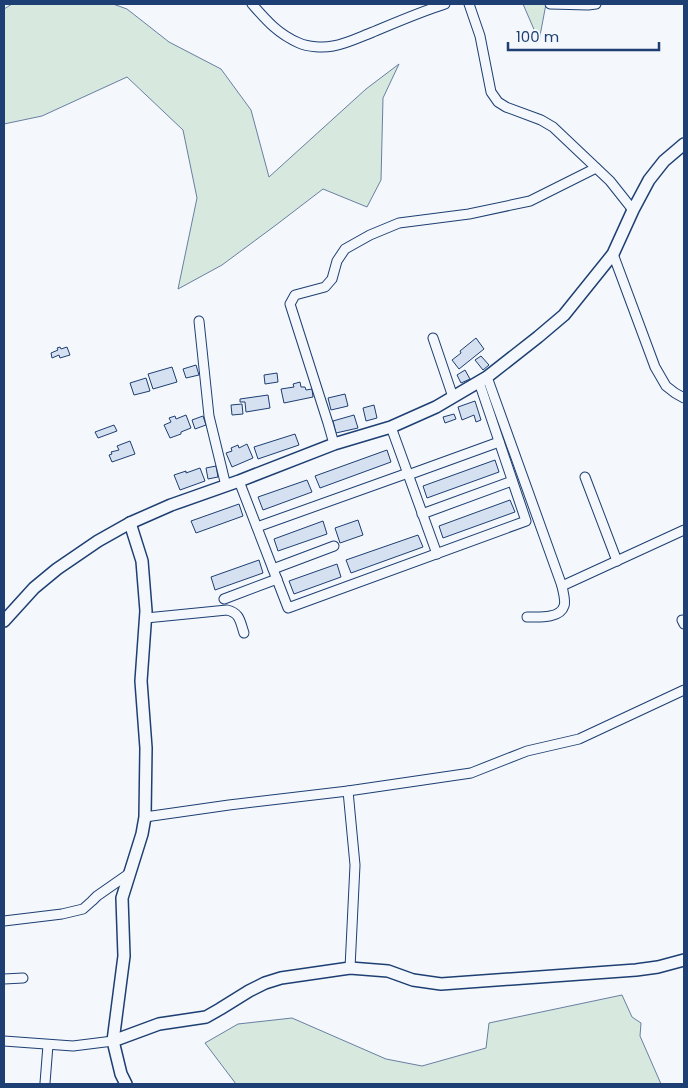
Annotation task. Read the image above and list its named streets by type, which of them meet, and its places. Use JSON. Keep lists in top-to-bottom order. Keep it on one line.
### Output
{"scale_bar":"100 m"}
